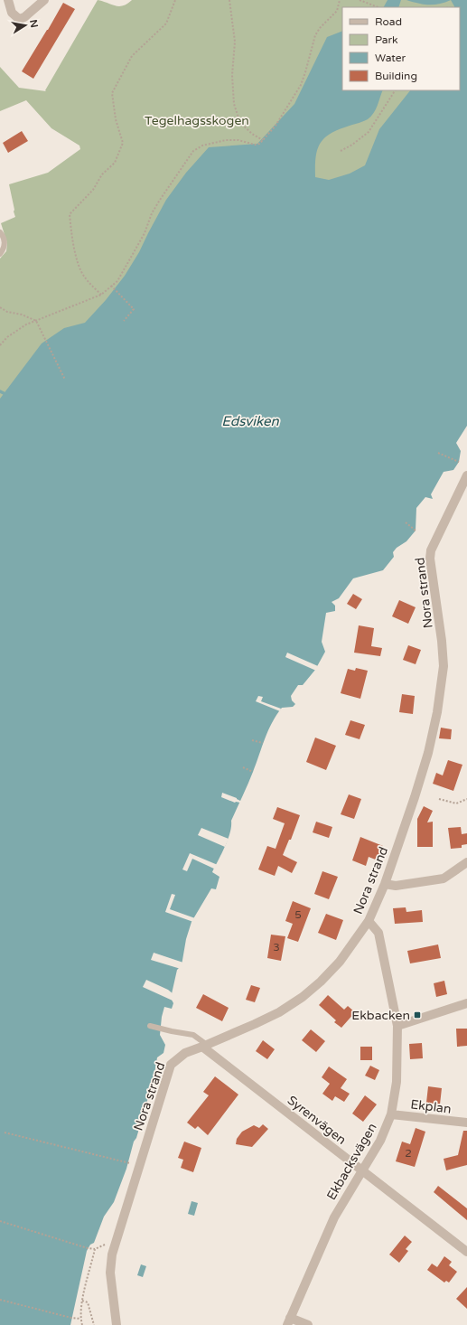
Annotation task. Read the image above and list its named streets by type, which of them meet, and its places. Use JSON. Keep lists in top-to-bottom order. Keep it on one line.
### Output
{"streets":{"street":["Nora strand","Ekplan","Syrenvägen","Ekbacksvägen"]},"crossings":[["Nora strand","Syrenvägen"],["Nora strand","Ekbacksvägen"],["Ekplan","Ekbacksvägen"],["Syrenvägen","Ekbacksvägen"]],"water":["Edsviken"],"parks":["Tegelhagsskogen"],"places":{"transit":["Ekbacken"]},"house_numbers":["5","3","2"],"legend":["Road","Park","Water","Building"],"north":"right"}
